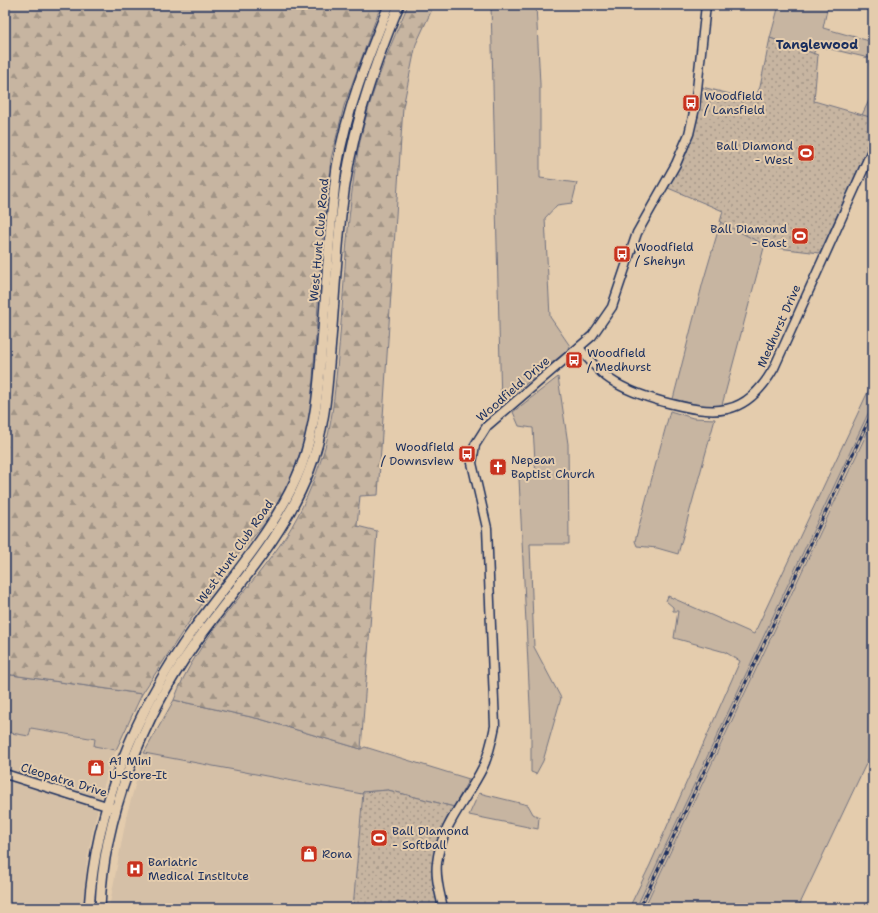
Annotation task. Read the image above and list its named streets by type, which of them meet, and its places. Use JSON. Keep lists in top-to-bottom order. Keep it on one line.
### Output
{"streets":{"main road":["West Hunt Club Road"],"street":["Medhurst Drive","Woodfield Drive","Cleopatra Drive"]},"crossings":[["West Hunt Club Road","Cleopatra Drive"],["Medhurst Drive","Woodfield Drive"]],"districts":["Tanglewood"],"places":{"bus stop":["Woodfield / Lansfield","Woodfield / Shehyn","Woodfield / Medhurst","Woodfield / Downsview"],"sports":["Ball Diamond - West","Ball Diamond - East","Ball Diamond - Softball"],"church":["Nepean Baptist Church"],"shop":["A1 Mini U-Store-It","Rona"],"hospital":["Bariatric Medical Institute"]}}
